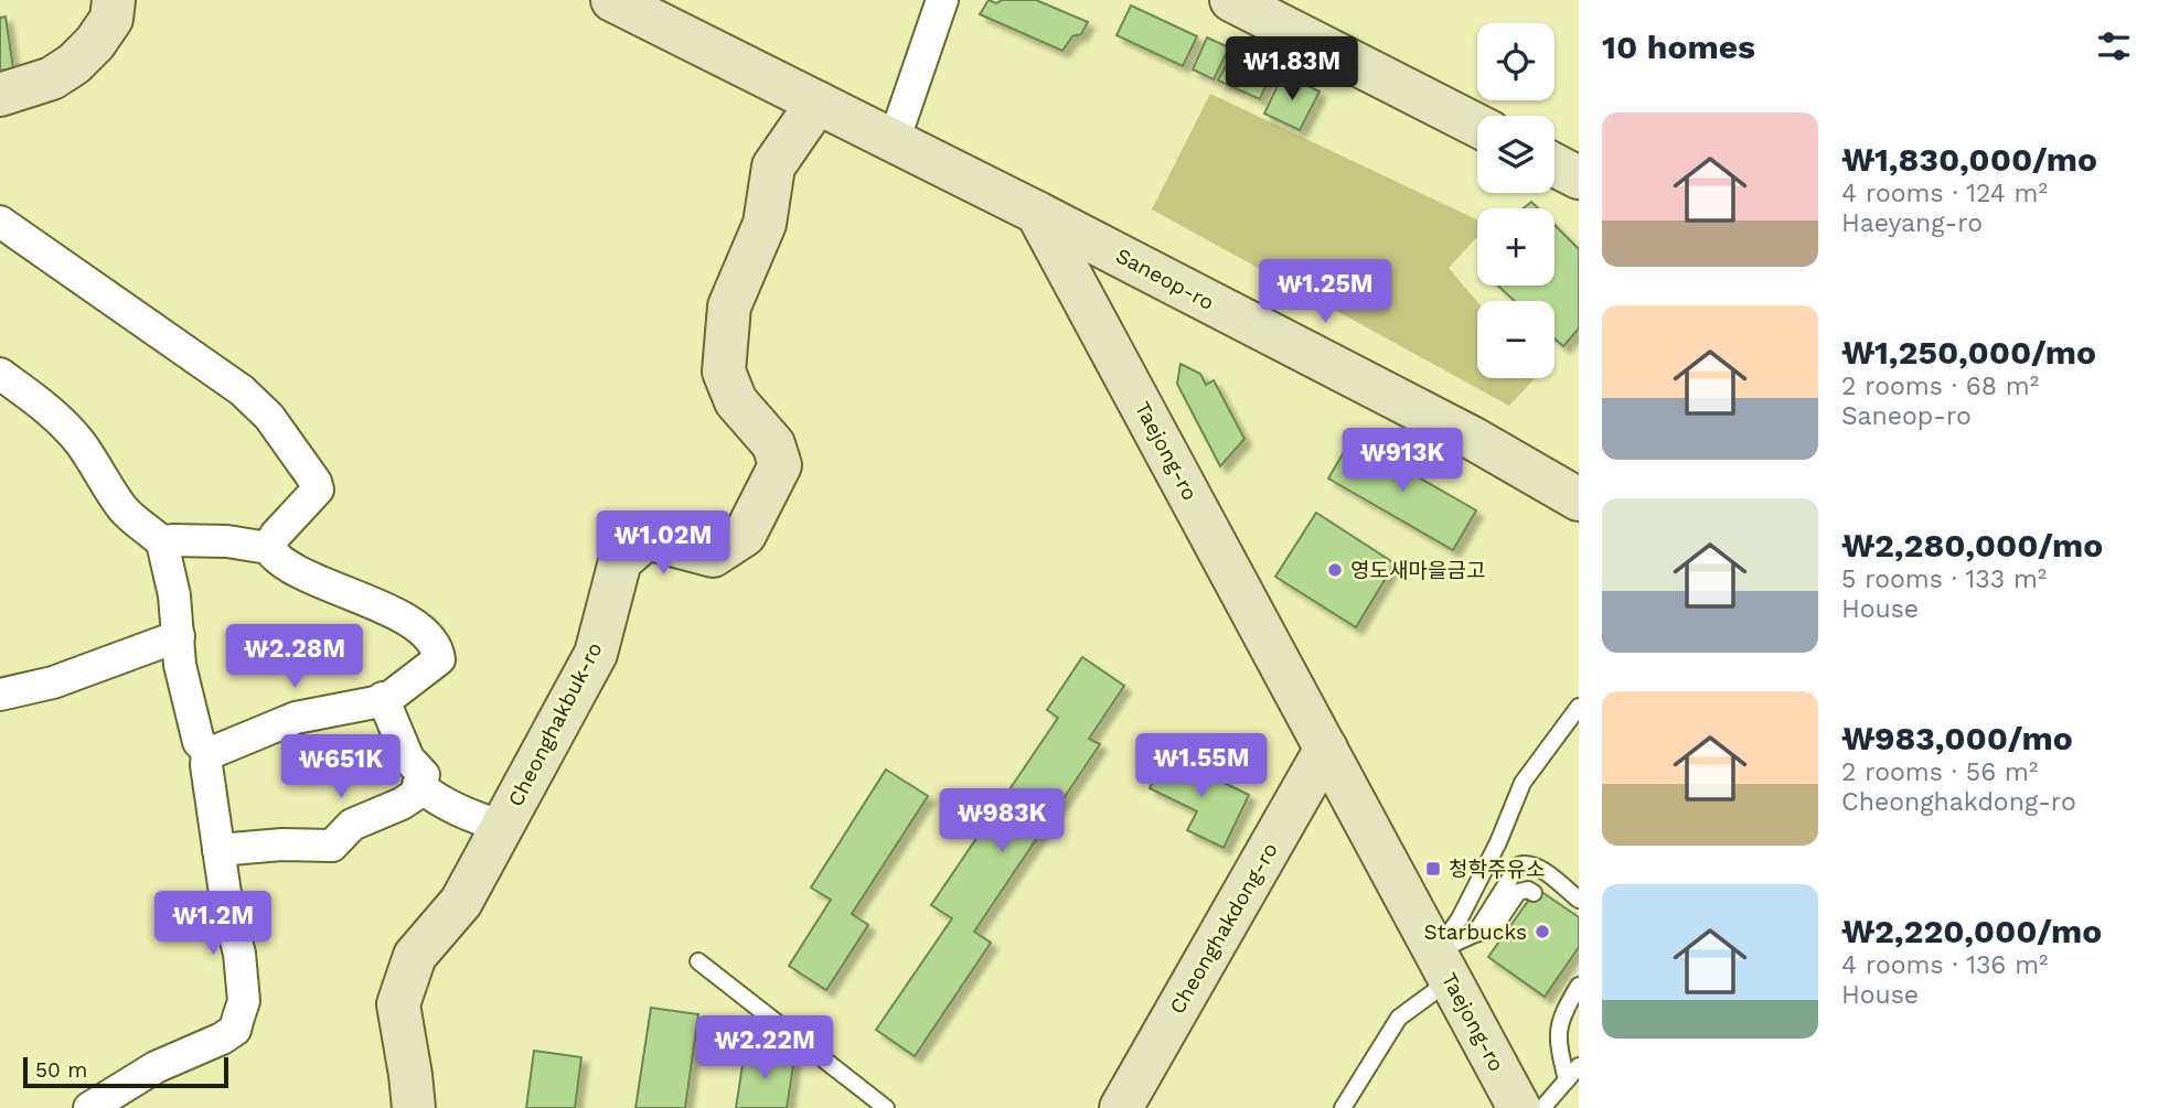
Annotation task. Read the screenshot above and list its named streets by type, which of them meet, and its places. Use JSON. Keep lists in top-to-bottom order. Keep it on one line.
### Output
{"streets":{"main road":["Saneop-ro","Taejong-ro","Cheonghakbuk-ro","Cheonghakdong-ro"]},"crossings":[["Saneop-ro","Taejong-ro"],["Taejong-ro","Cheonghakdong-ro"]],"places":{"other":["영도새마을금고","Starbucks"],"transit":["청학주유소"]},"scale_bar":"50 m","page":{"heading":"10 homes","map_buttons":["+","−"],"price":["₩1.83M","₩1.25M","₩913K","₩1.02M","₩2.28M","₩1.55M","₩651K","₩983K","₩1.2M","₩2.22M"],"list":[{"name":"₩1,830,000/mo","note":"4 rooms · 124 m² · Haeyang-ro"},{"name":"₩1,250,000/mo","note":"2 rooms · 68 m² · Saneop-ro"},{"name":"₩2,280,000/mo","note":"5 rooms · 133 m² · House"},{"name":"₩983,000/mo","note":"2 rooms · 56 m² · Cheonghakdong-ro"},{"name":"₩2,220,000/mo","note":"4 rooms · 136 m² · House"}],"scale":"50 m"}}
